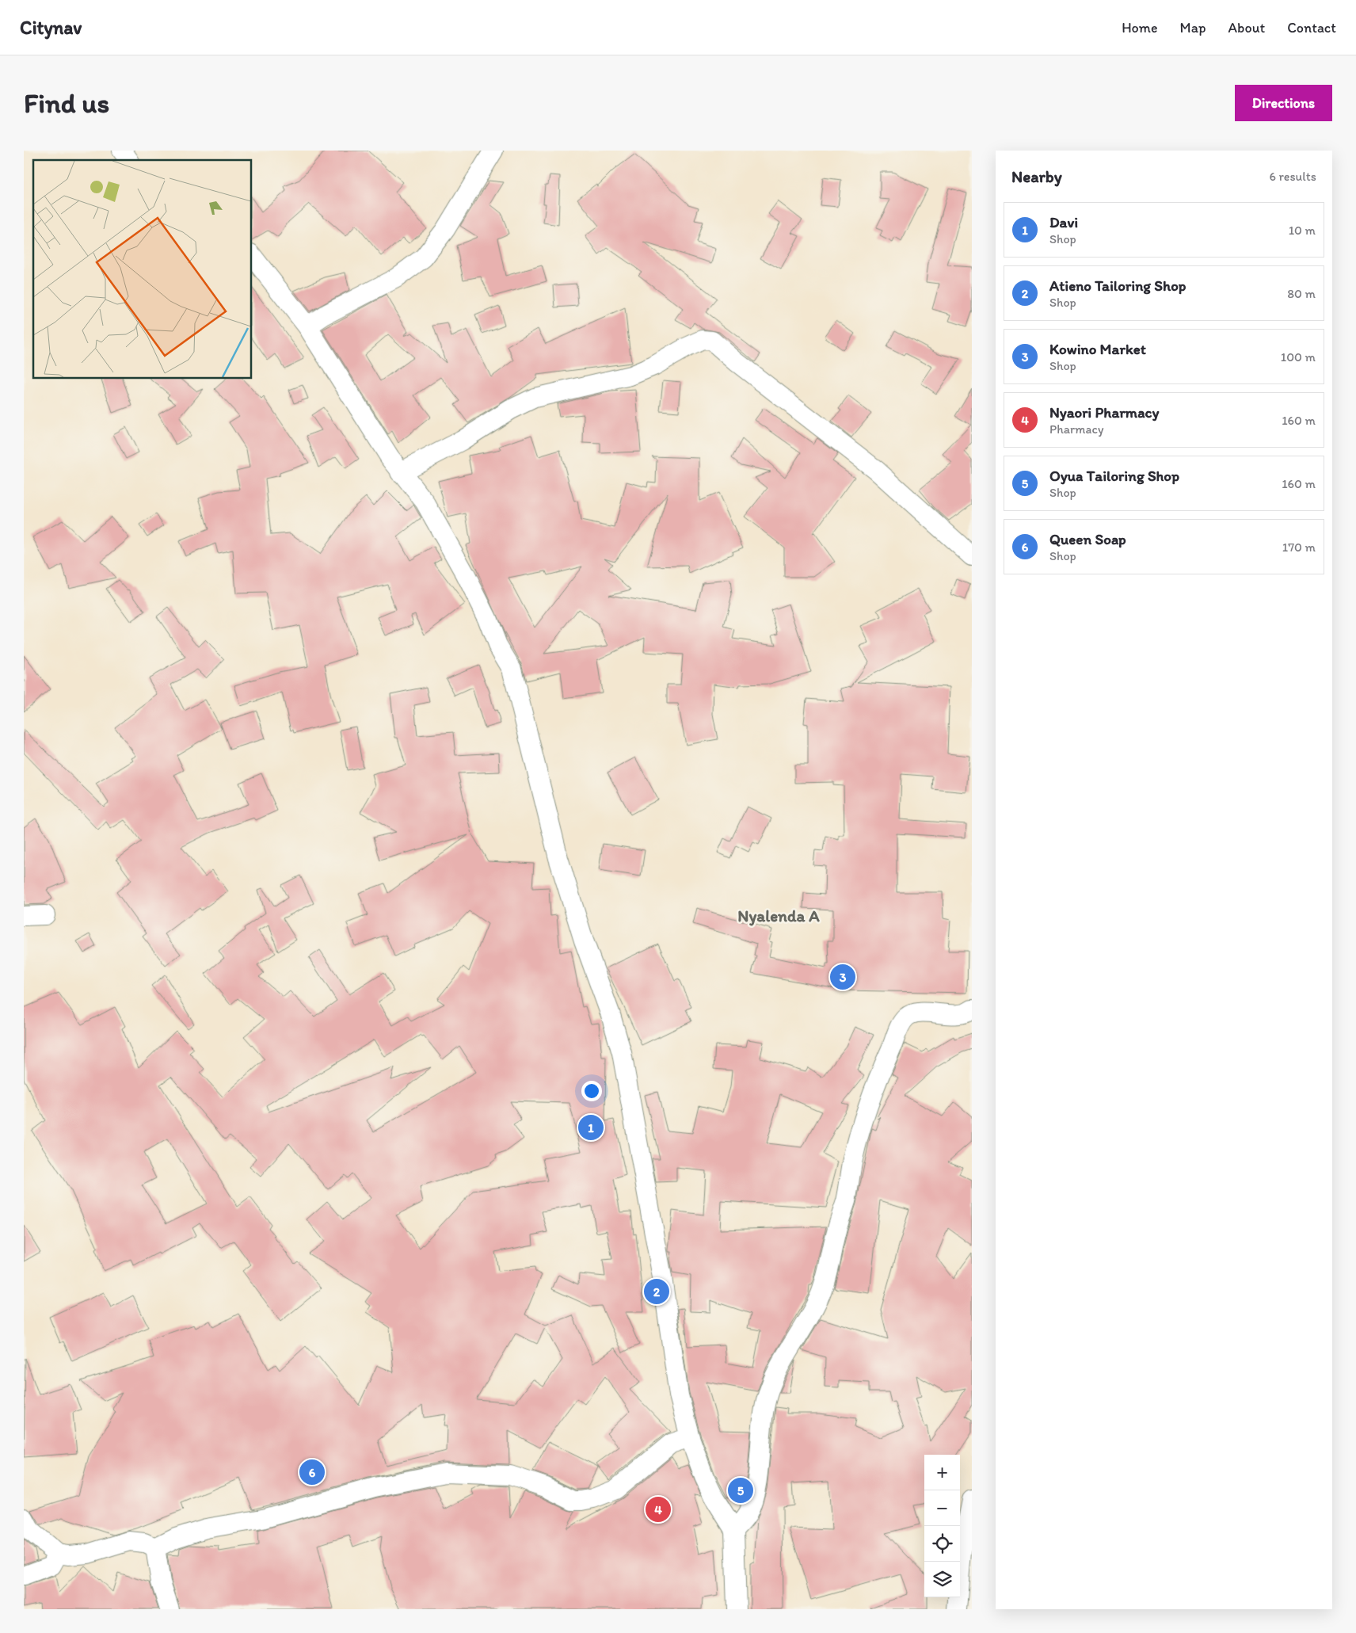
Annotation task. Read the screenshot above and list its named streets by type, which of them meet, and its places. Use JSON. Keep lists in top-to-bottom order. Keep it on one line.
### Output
{"districts":["Nyalenda A"],"page":{"header":"Citynav","nav":["Home","Map","About","Contact"],"buttons":"Directions","title":"Find us","heading":["Nearby","6 results"],"list":[{"mark":"1","name":"Davi","note":"Shop","value":"10 m"},{"mark":"2","name":"Atieno Tailoring Shop","note":"Shop","value":"80 m"},{"mark":"3","name":"Kowino Market","note":"Shop","value":"100 m"},{"mark":"4","name":"Nyaori Pharmacy","note":"Pharmacy","value":"160 m"},{"mark":"5","name":"Oyua Tailoring Shop","note":"Shop","value":"160 m"},{"mark":"6","name":"Queen Soap","note":"Shop","value":"170 m"}],"pins":["3","1","2","6","5","4"],"map_buttons":["+","−"]}}
